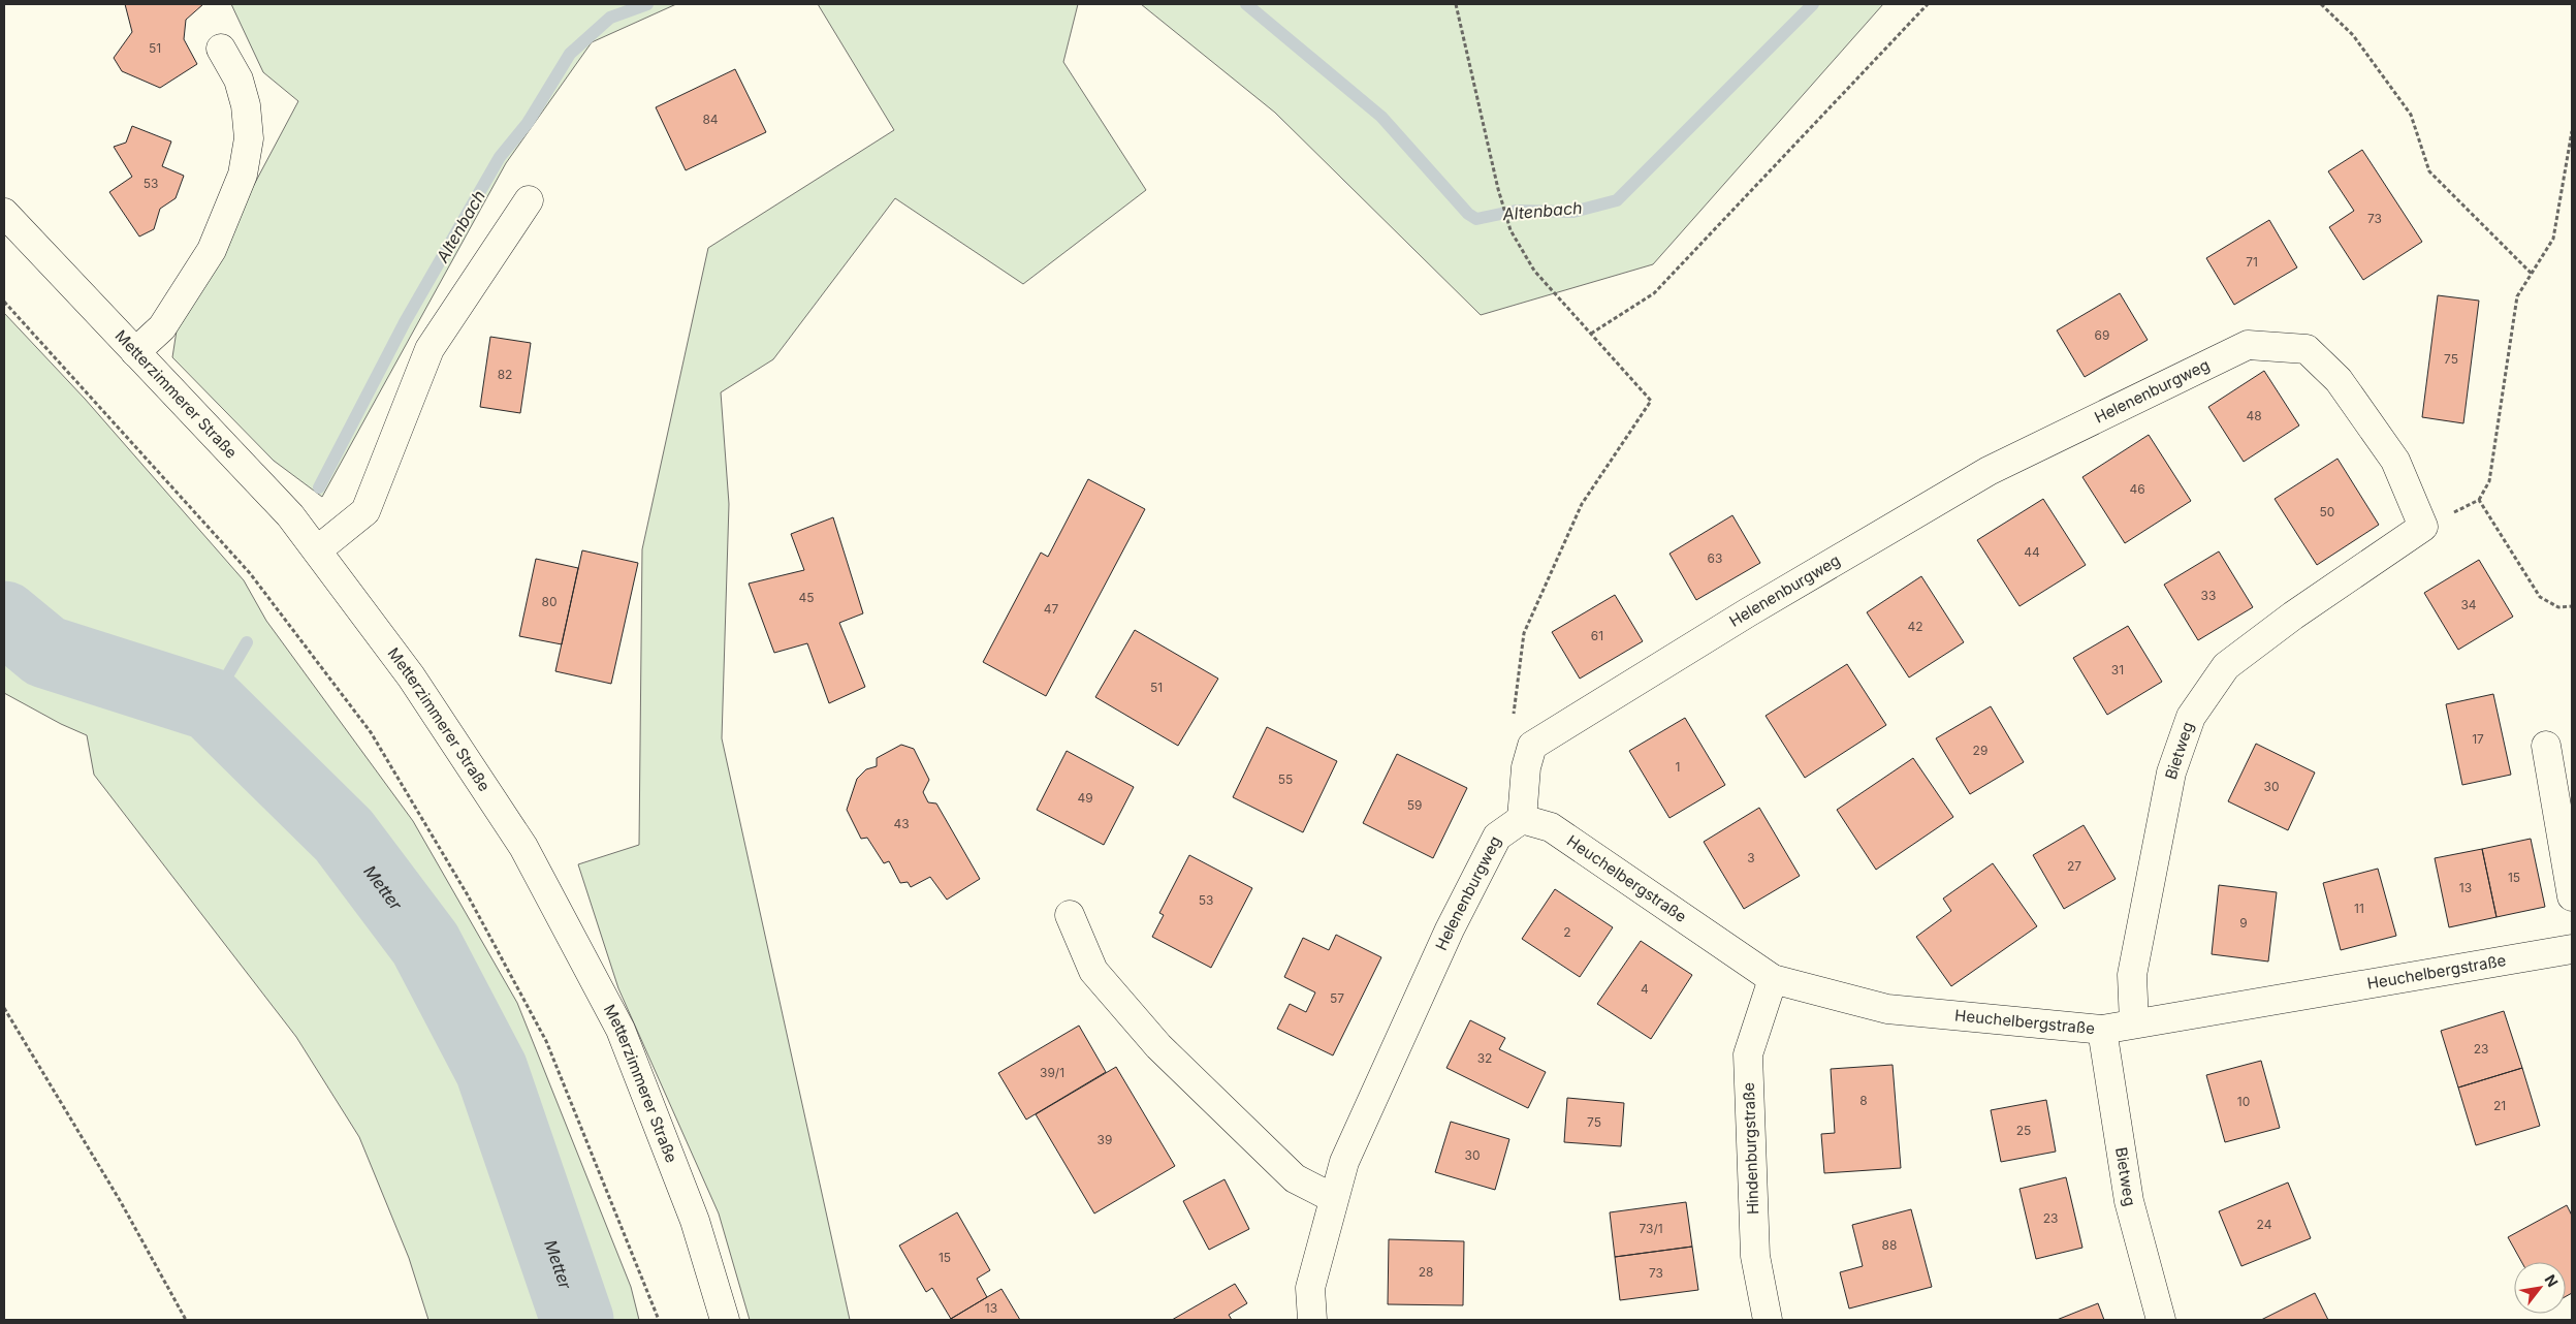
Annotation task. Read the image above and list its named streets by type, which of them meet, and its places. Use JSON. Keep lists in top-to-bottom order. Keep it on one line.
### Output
{"streets":{"street":["Helenenburgweg","Metterzimmerer Straße","Bietweg","Heuchelbergstraße","Hindenburgstraße"]},"crossings":[["Helenenburgweg","Bietweg"],["Helenenburgweg","Heuchelbergstraße"],["Bietweg","Heuchelbergstraße"],["Heuchelbergstraße","Hindenburgstraße"]],"water":["Altenbach","Metter"],"house_numbers":["51","84","53","73","71","69","75","82","48","46","50","44","63","33","45","80","34","47","42","61","31","51","17","29","1","55","30","49","59","43","3","27","15","13","53","11","9","2","4","57","23","32","39/1","8","10","21","75","25","39","30","23","24","73/1","88","15","28","73","13"],"north":"top right"}
